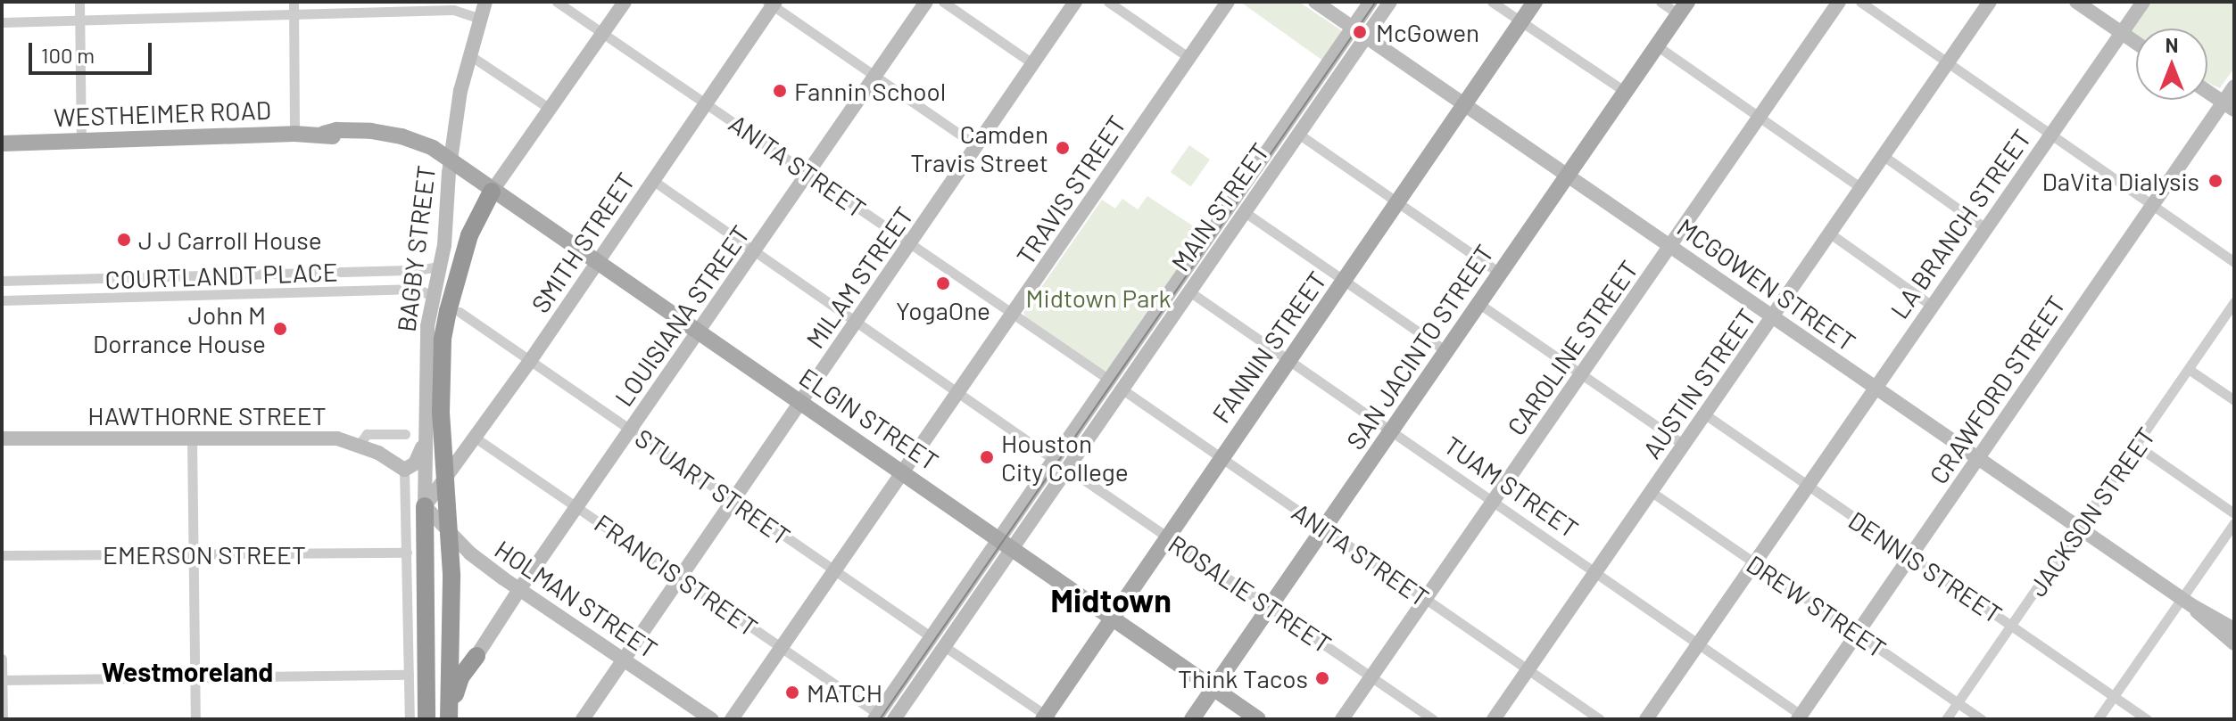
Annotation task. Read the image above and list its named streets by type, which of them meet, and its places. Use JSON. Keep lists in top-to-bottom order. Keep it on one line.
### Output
{"streets":{"main road":["WESTHEIMER ROAD","TRAVIS STREET","MAIN STREET","LA BRANCH STREET","SMITH STREET","BAGBY STREET","MILAM STREET","MCGOWEN STREET","LOUISIANA STREET","FANNIN STREET","SAN JACINTO STREET","CAROLINE STREET","AUSTIN STREET","CRAWFORD STREET","HAWTHORNE STREET","ELGIN STREET","HOLMAN STREET"],"street":["ANITA STREET","COURTLANDT PLACE","STUART STREET","TUAM STREET","JACKSON STREET","EMERSON STREET","DENNIS STREET","FRANCIS STREET","ROSALIE STREET","DREW STREET"]},"crossings":[["WESTHEIMER ROAD","BAGBY STREET"],["WESTHEIMER ROAD","ELGIN STREET"],["ANITA STREET","TRAVIS STREET"],["ANITA STREET","MAIN STREET"],["ANITA STREET","SMITH STREET"],["ANITA STREET","MILAM STREET"],["ANITA STREET","LOUISIANA STREET"],["ANITA STREET","FANNIN STREET"],["ANITA STREET","SAN JACINTO STREET"],["ANITA STREET","CAROLINE STREET"],["ANITA STREET","AUSTIN STREET"],["TRAVIS STREET","ELGIN STREET"],["TRAVIS STREET","STUART STREET"],["TRAVIS STREET","FRANCIS STREET"],["MAIN STREET","MCGOWEN STREET"],["MAIN STREET","ELGIN STREET"],["MAIN STREET","STUART STREET"],["MAIN STREET","TUAM STREET"],["MAIN STREET","FRANCIS STREET"],["MAIN STREET","ROSALIE STREET"],["LA BRANCH STREET","MCGOWEN STREET"],["LA BRANCH STREET","TUAM STREET"],["LA BRANCH STREET","DENNIS STREET"],["LA BRANCH STREET","DREW STREET"],["SMITH STREET","BAGBY STREET"],["SMITH STREET","ELGIN STREET"],["SMITH STREET","STUART STREET"],["SMITH STREET","FRANCIS STREET"],["SMITH STREET","HOLMAN STREET"],["BAGBY STREET","COURTLANDT PLACE"],["BAGBY STREET","ELGIN STREET"],["BAGBY STREET","HOLMAN STREET"],["MILAM STREET","ELGIN STREET"],["MILAM STREET","STUART STREET"],["MILAM STREET","FRANCIS STREET"],["MILAM STREET","HOLMAN STREET"],["MCGOWEN STREET","FANNIN STREET"],["MCGOWEN STREET","SAN JACINTO STREET"],["MCGOWEN STREET","CAROLINE STREET"],["MCGOWEN STREET","AUSTIN STREET"],["MCGOWEN STREET","CRAWFORD STREET"],["MCGOWEN STREET","JACKSON STREET"],["LOUISIANA STREET","ELGIN STREET"],["LOUISIANA STREET","STUART STREET"],["LOUISIANA STREET","FRANCIS STREET"],["LOUISIANA STREET","HOLMAN STREET"],["FANNIN STREET","ELGIN STREET"],["FANNIN STREET","TUAM STREET"],["FANNIN STREET","ROSALIE STREET"],["SAN JACINTO STREET","ELGIN STREET"],["SAN JACINTO STREET","TUAM STREET"],["SAN JACINTO STREET","ROSALIE STREET"],["CAROLINE STREET","TUAM STREET"],["CAROLINE STREET","ROSALIE STREET"],["AUSTIN STREET","TUAM STREET"],["AUSTIN STREET","DENNIS STREET"],["AUSTIN STREET","DREW STREET"],["CRAWFORD STREET","TUAM STREET"],["CRAWFORD STREET","DENNIS STREET"],["CRAWFORD STREET","DREW STREET"],["JACKSON STREET","DENNIS STREET"],["JACKSON STREET","DREW STREET"]],"districts":["Midtown","Westmoreland"],"parks":["Midtown Park"],"places":["McGowen","Fannin School","Camden Travis Street","DaVita Dialysis","J J Carroll House","YogaOne","John M Dorrance House","Houston City College","Think Tacos","MATCH"],"scale_bar":"100 m","north":"top"}
